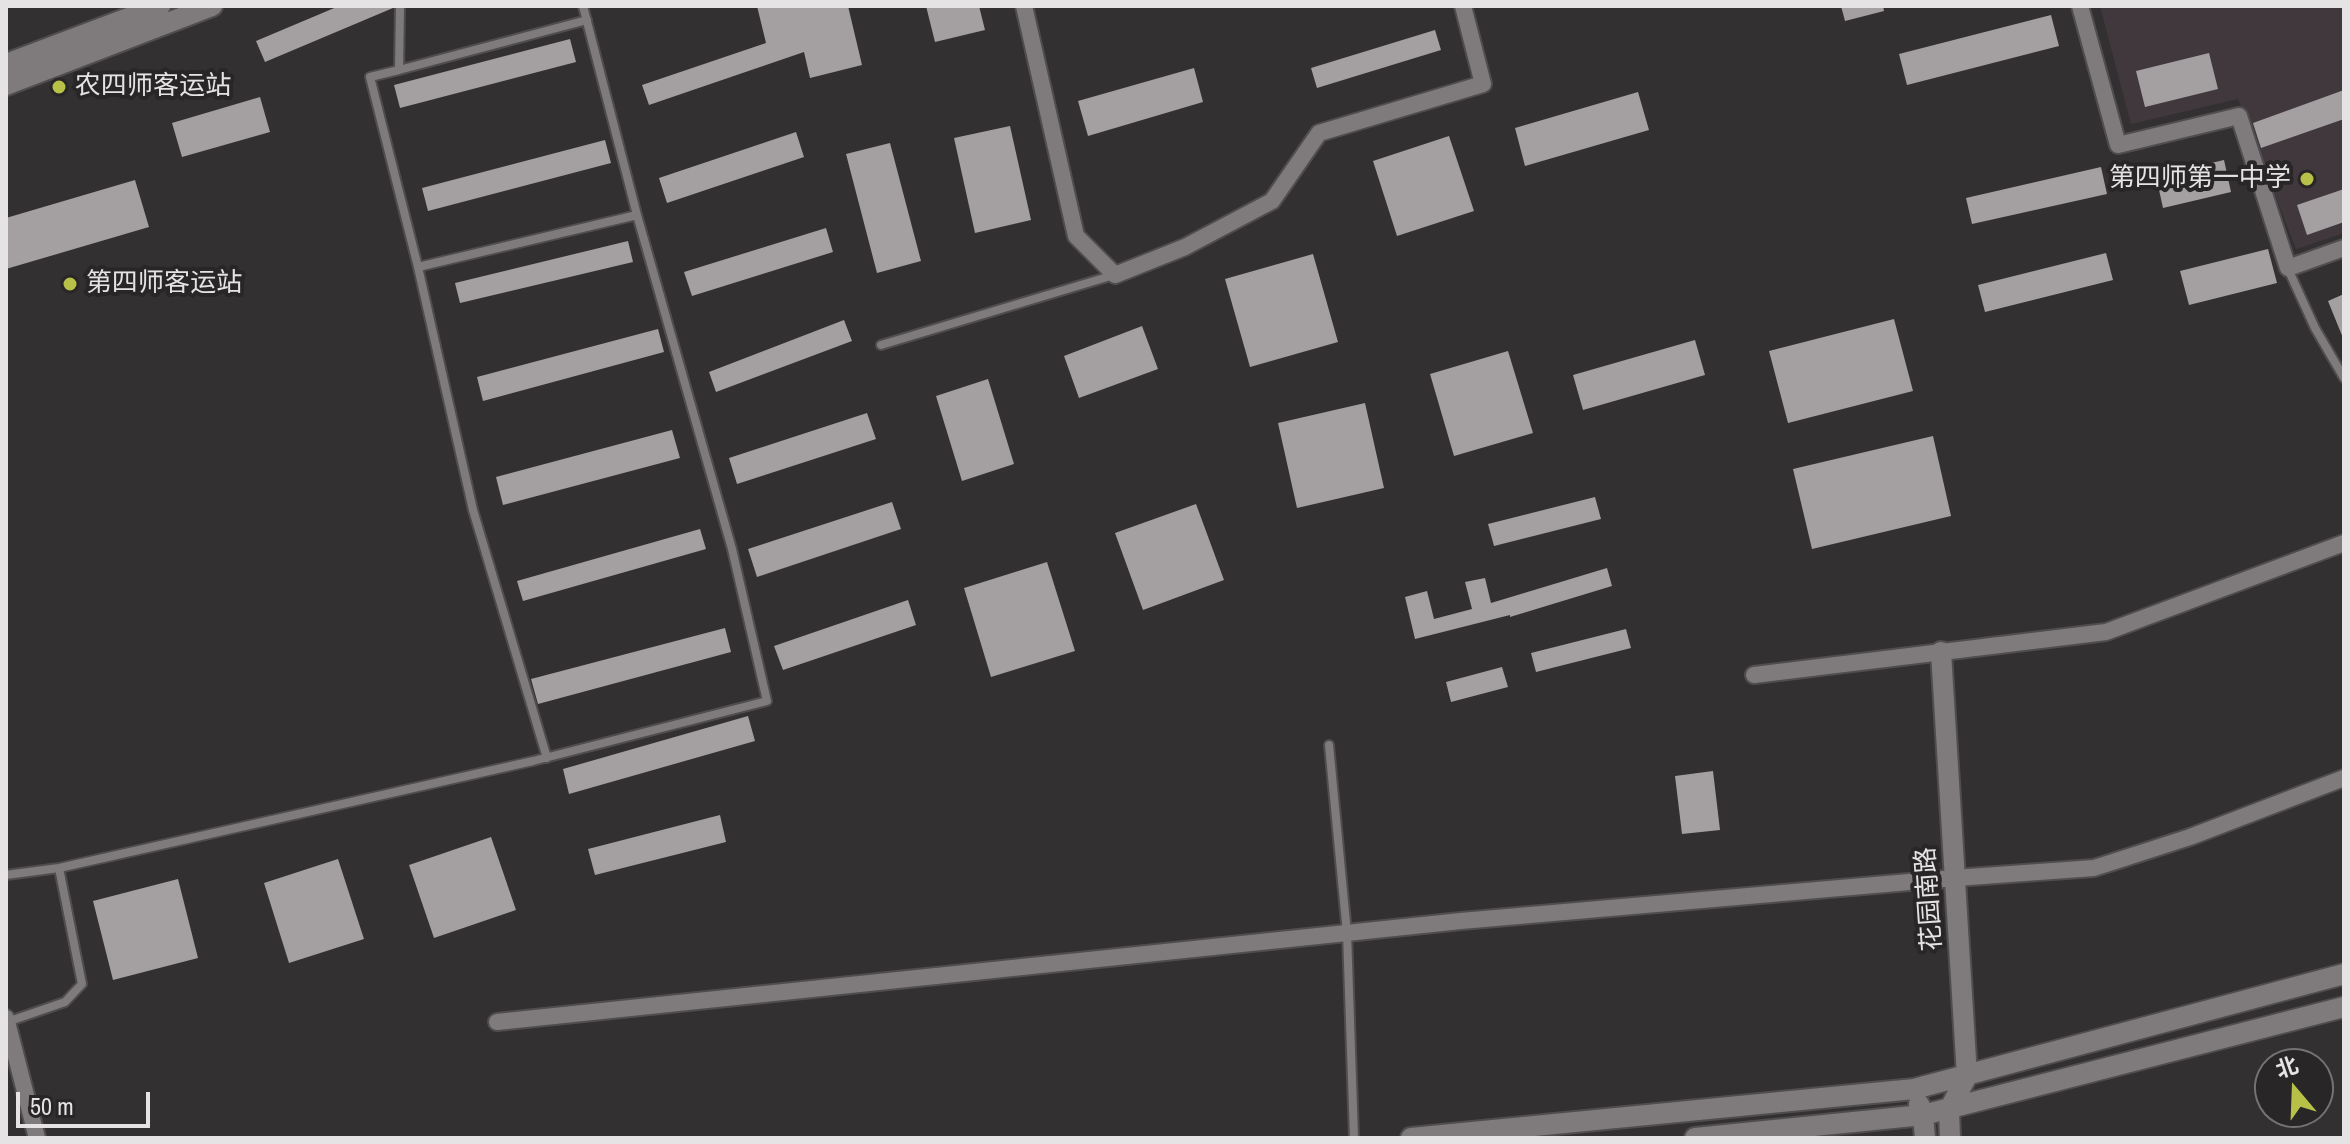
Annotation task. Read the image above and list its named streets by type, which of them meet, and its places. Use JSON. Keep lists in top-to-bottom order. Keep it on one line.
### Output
{"streets":{"main road":["花园南路"]},"places":["农四师客运站","第四师第一中学","第四师客运站"],"scale_bar":"50 m","north":"top"}
